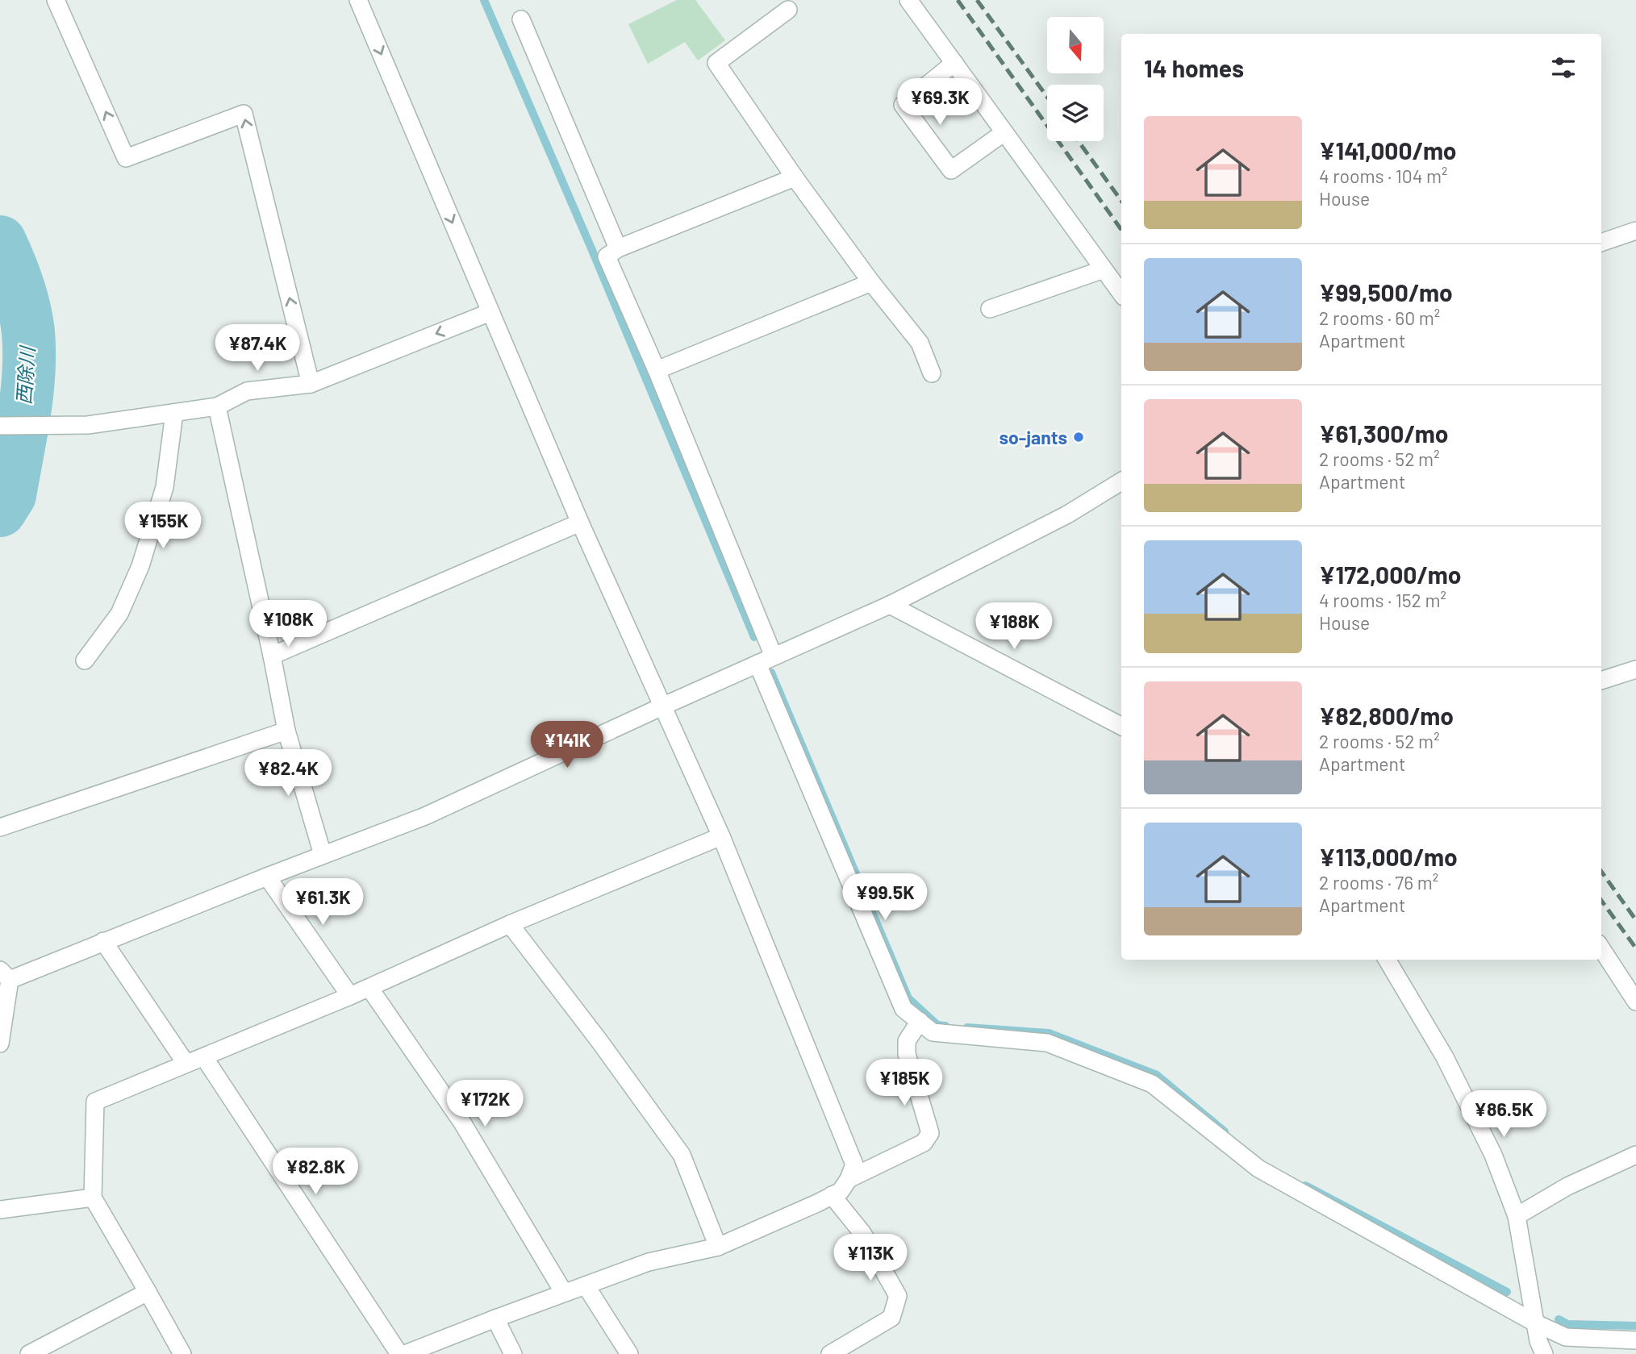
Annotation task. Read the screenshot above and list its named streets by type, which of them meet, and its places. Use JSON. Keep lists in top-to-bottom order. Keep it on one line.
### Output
{"water":["西除川"],"places":["so-jants"],"north":"bottom","page":{"heading":"14 homes","price":["¥69.3K","¥87.4K","¥155K","¥108K","¥188K","¥141K","¥82.4K","¥99.5K","¥61.3K","¥185K","¥172K","¥86.5K","¥82.8K","¥113K"],"list":[{"name":"¥141,000/mo","note":"4 rooms · 104 m² · House"},{"name":"¥99,500/mo","note":"2 rooms · 60 m² · Apartment"},{"name":"¥61,300/mo","note":"2 rooms · 52 m² · Apartment"},{"name":"¥172,000/mo","note":"4 rooms · 152 m² · House"},{"name":"¥82,800/mo","note":"2 rooms · 52 m² · Apartment"},{"name":"¥113,000/mo","note":"2 rooms · 76 m² · Apartment"}]}}
